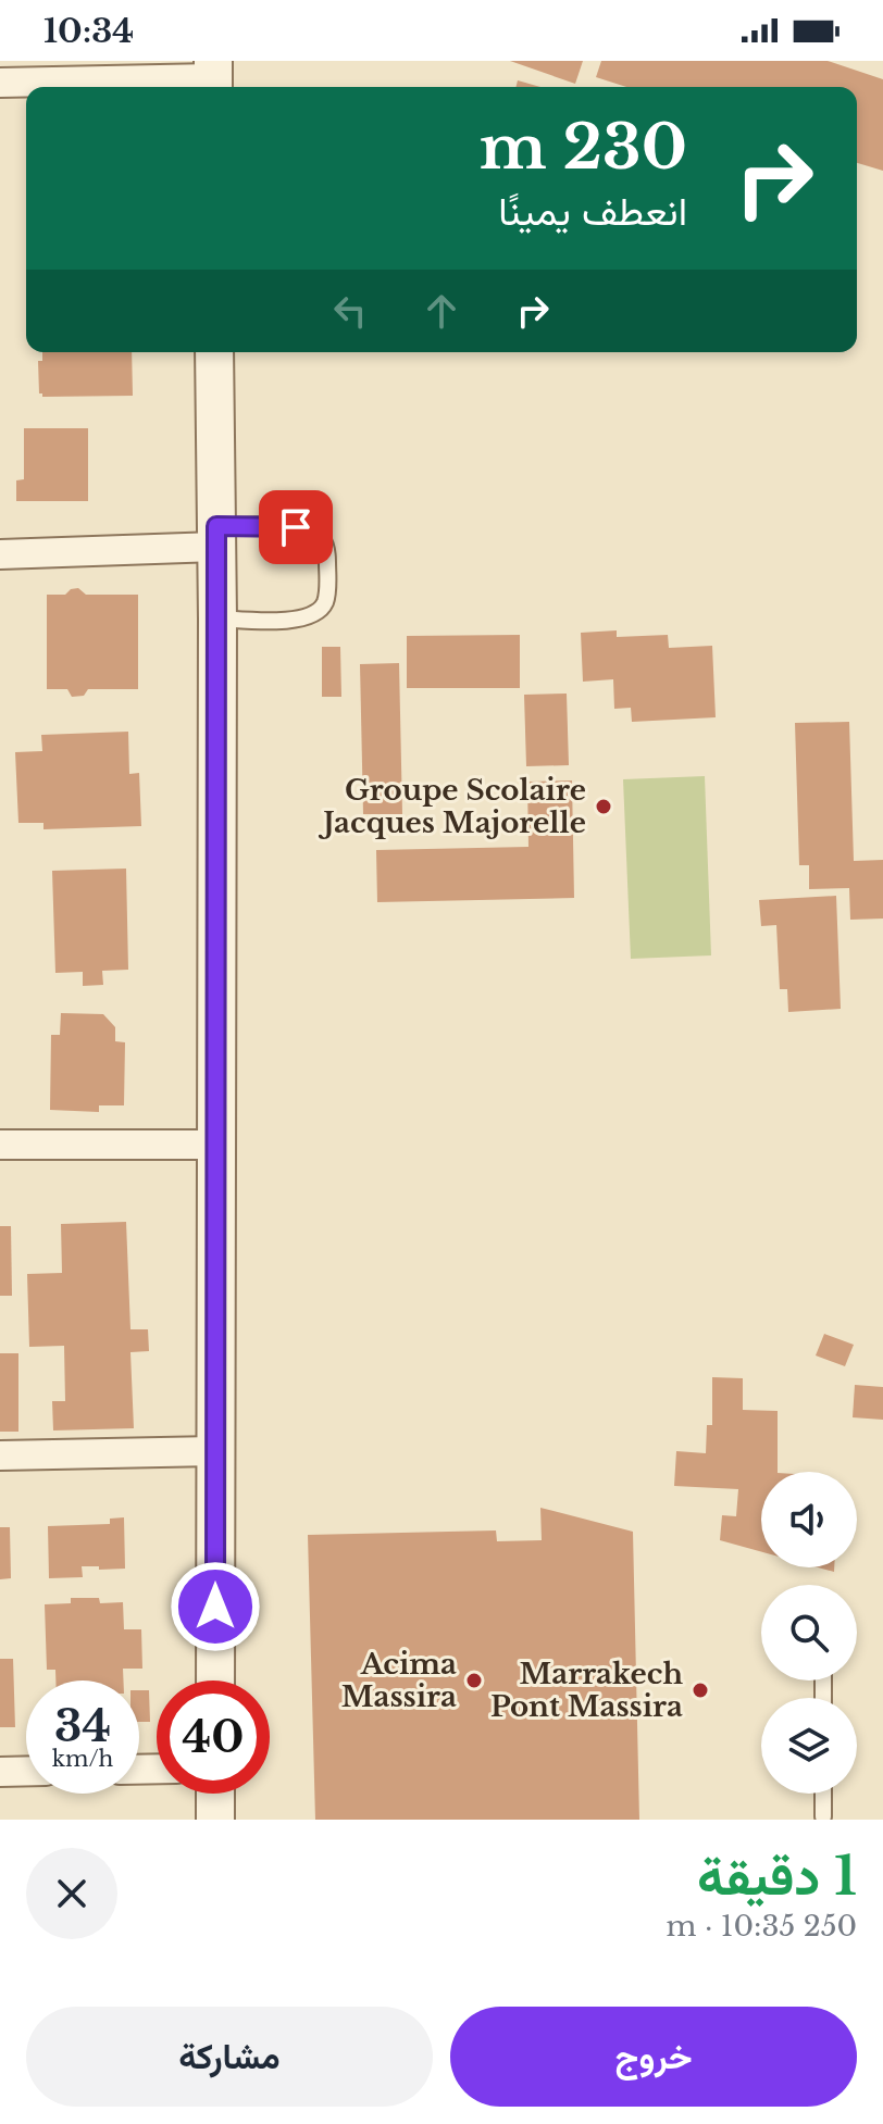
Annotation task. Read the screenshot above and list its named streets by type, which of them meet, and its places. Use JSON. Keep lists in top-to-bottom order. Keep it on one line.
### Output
{"places":["Groupe Scolaire Jacques Majorelle","Acima Massira","Marrakech Pont Massira"],"page":{"status":"10:34","turn":["230 m","انعطف يمينًا"],"speed":"34 km/h","limit":"40","heading":["1 دقيقة","250 m · 10:35"],"buttons":["خروج","مشاركة"]}}
